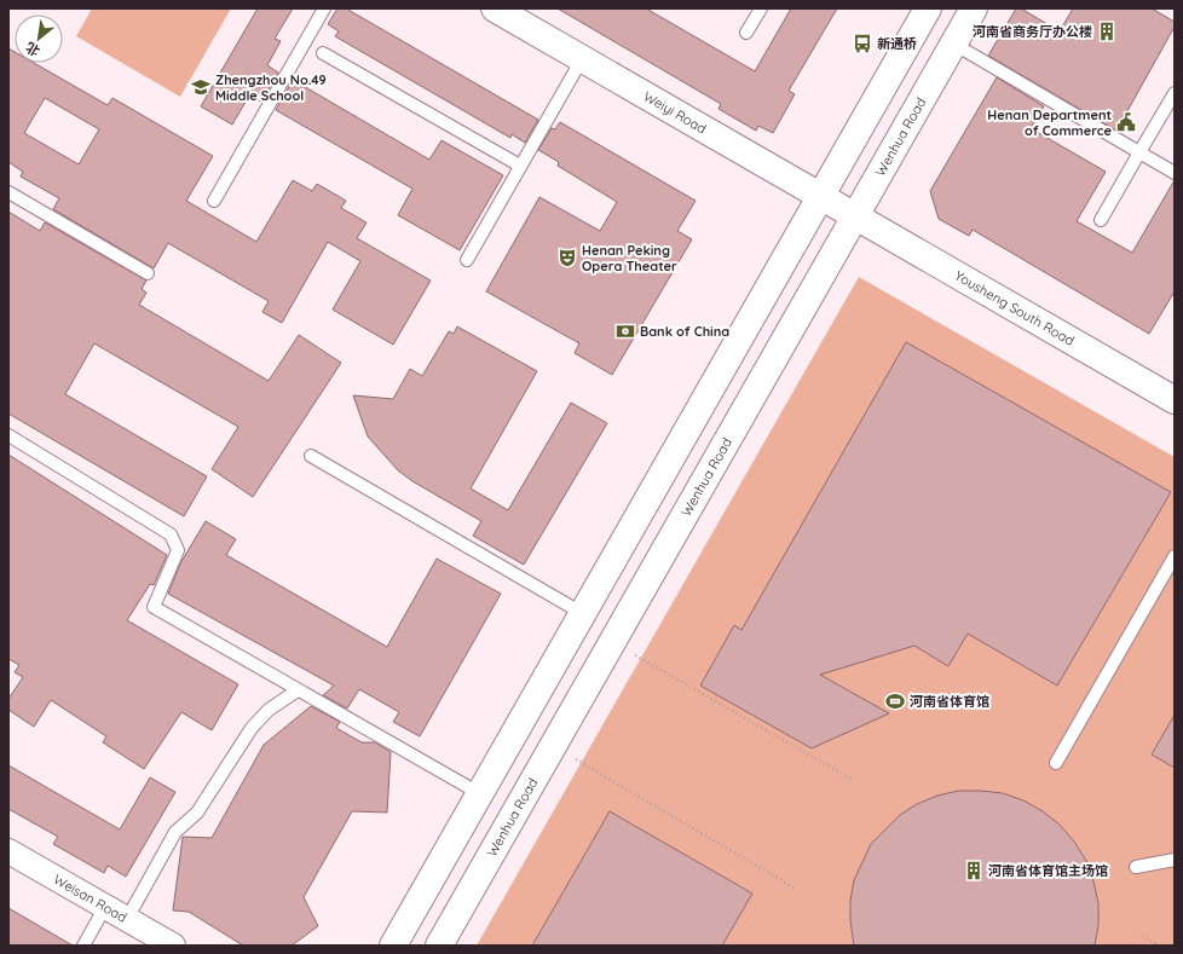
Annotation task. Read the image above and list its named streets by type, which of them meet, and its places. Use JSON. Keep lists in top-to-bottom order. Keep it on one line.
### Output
{"streets":{"main road":["Weiyi Road","Wenhua Road","Yousheng South Road"],"street":["Weisan Road"]},"crossings":[["Weiyi Road","Wenhua Road"],["Weiyi Road","Yousheng South Road"],["Wenhua Road","Yousheng South Road"]],"places":{"building":["河南省商务厅办公楼","河南省体育馆主场馆"],"bus stop":["新通桥"],"school or university":["Zhengzhou No.49 Middle School"],"public building":["Henan Department of Commerce"],"theatre":["Henan Peking Opera Theater"],"bank":["Bank of China"],"sports":["河南省体育馆"]},"north":"bottom left"}
